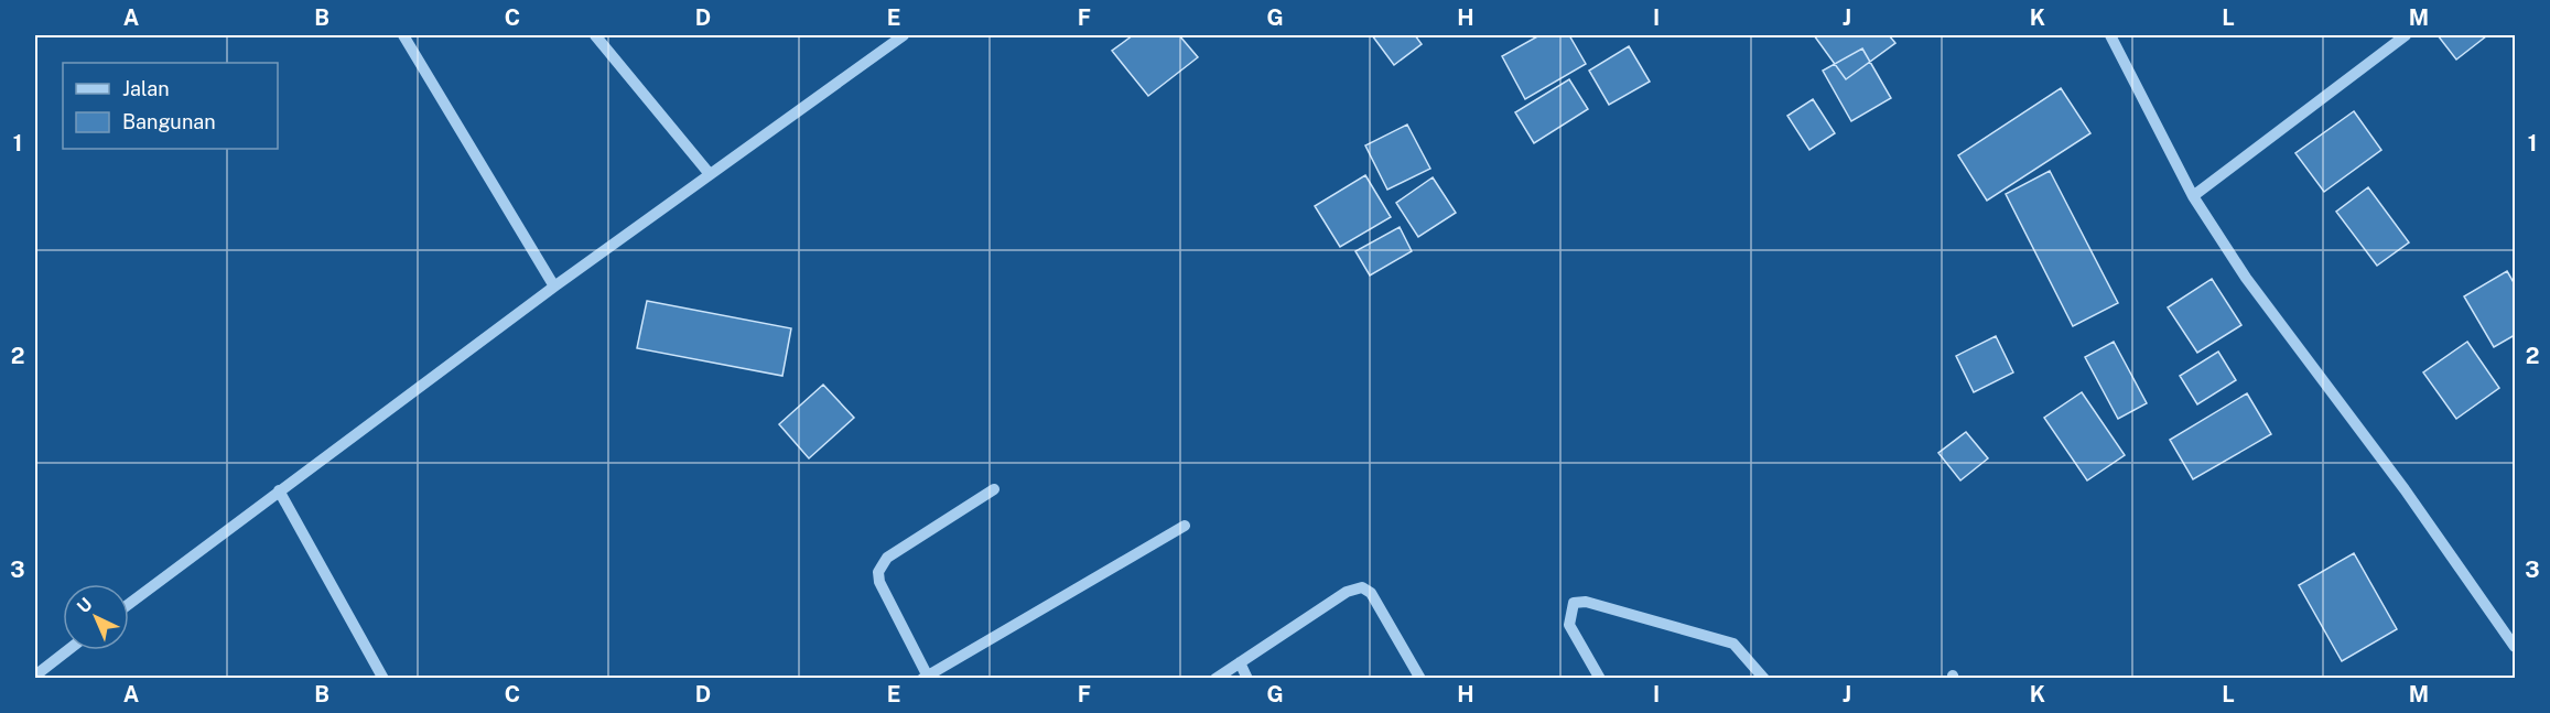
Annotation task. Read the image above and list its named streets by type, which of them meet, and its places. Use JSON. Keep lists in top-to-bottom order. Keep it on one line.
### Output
{"legend":["Jalan","Bangunan"],"north":"top left","grid":{"columns":["A","B","C","D","E","F","G","H","I","J","K","L","M"],"rows":["1","2","3"]}}
